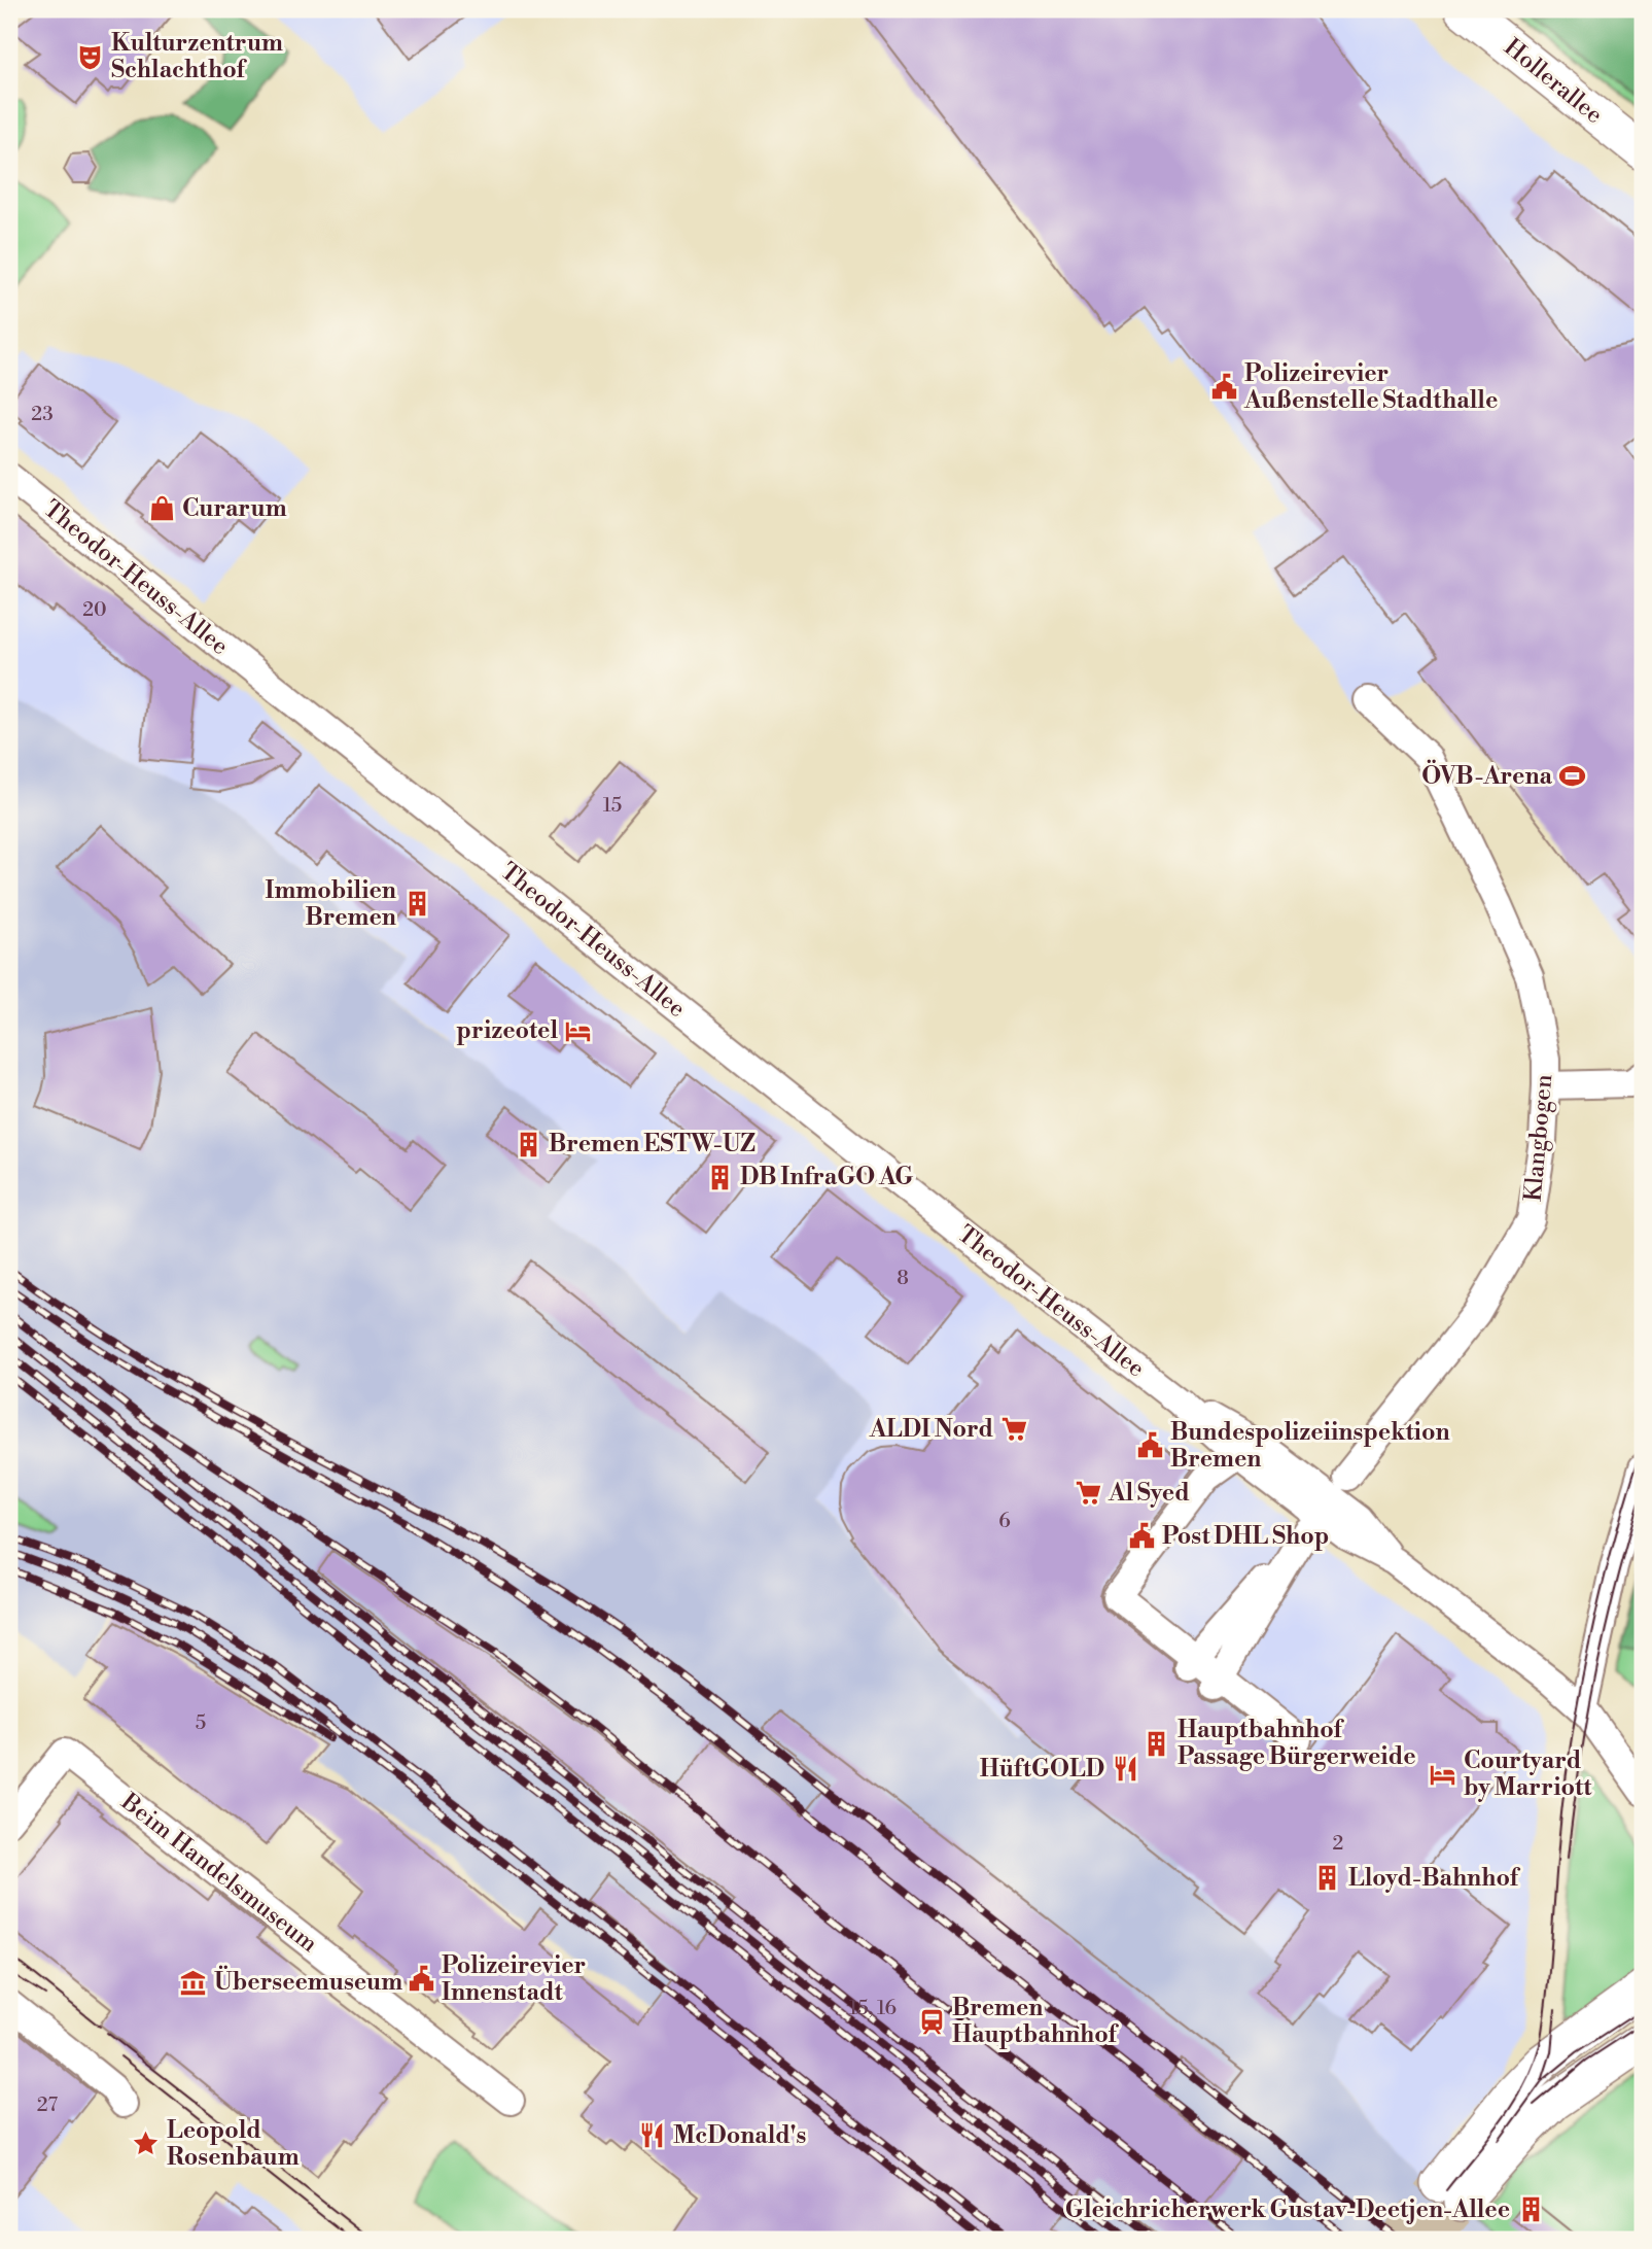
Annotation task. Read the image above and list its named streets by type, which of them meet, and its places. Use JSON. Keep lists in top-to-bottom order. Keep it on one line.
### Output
{"streets":{"main road":["Hollerallee"],"street":["Theodor-Heuss-Allee","Klangbogen","Beim Handelsmuseum"]},"places":{"theatre":["Kulturzentrum Schlachthof"],"public building":["Polizeirevier Außenstelle Stadthalle","Bundespolizeiinspektion Bremen","Post DHL Shop","Polizeirevier Innenstadt"],"shop":["Curarum"],"sports":["ÖVB-Arena"],"building":["Immobilien Bremen","Bremen ESTW-UZ","DB InfraGO AG","Hauptbahnhof Passage Bürgerweide","Lloyd-Bahnhof","Gleichricherwerk Gustav-Deetjen-Allee"],"hotel":["prizeotel","Courtyard by Marriott"],"supermarket":["ALDI Nord","Al Syed"],"restaurant":["HüftGOLD","McDonald's"],"museum":["Überseemuseum"],"station":["Bremen Hauptbahnhof"],"place":["Leopold Rosenbaum"]},"house_numbers":["23","20","15","8","6","5","2","15, 16","27"]}
